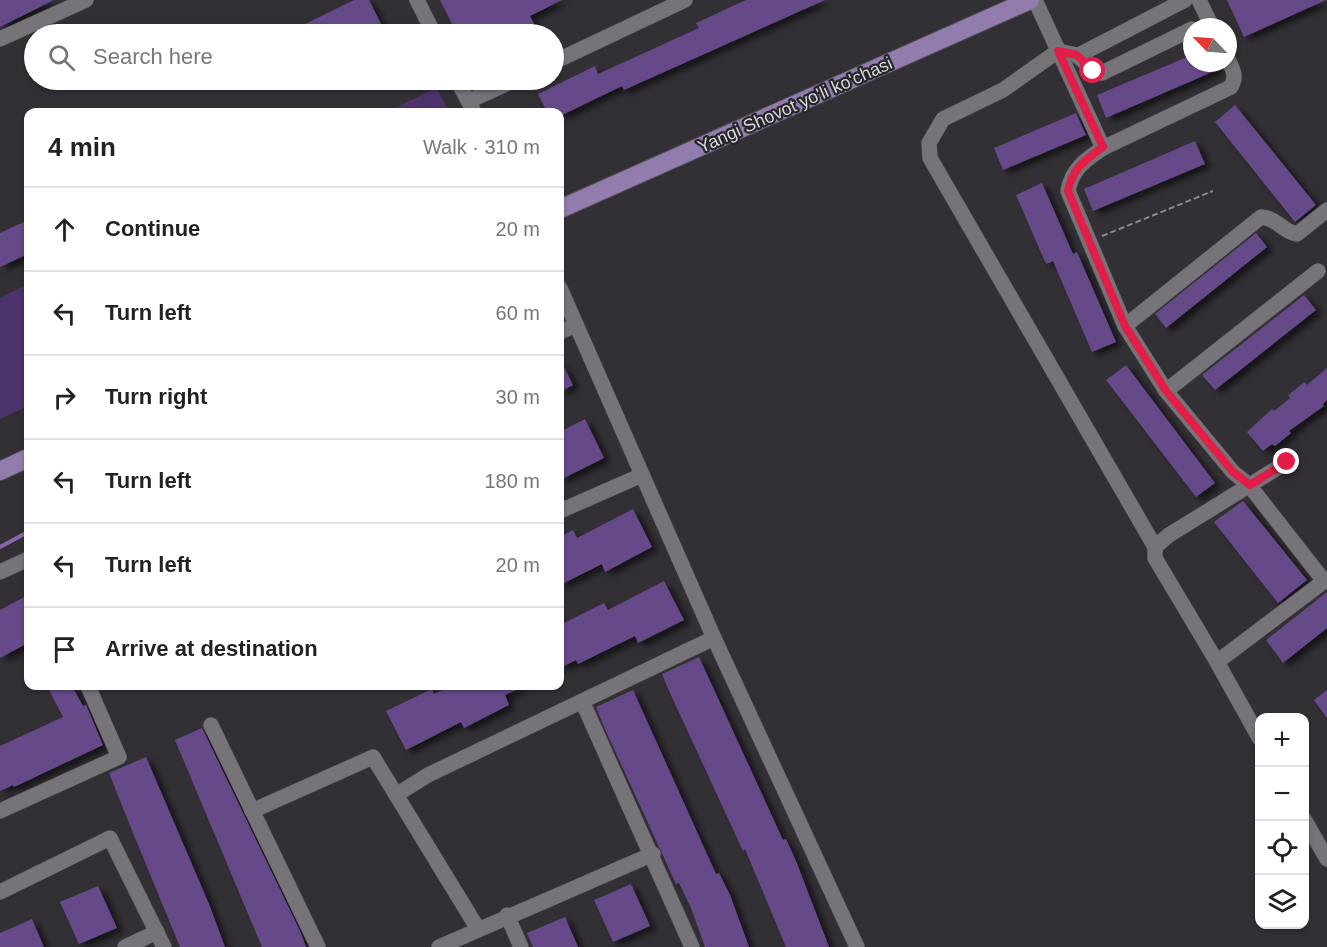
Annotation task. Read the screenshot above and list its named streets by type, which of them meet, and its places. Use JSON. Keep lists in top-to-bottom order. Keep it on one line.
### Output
{"streets":{"main road":["Yangi Shovot yo'li ko'chasi"]},"north":"top left","page":{"search":"Search here","heading":["4 min","Walk · 310 m"],"list":[["Continue","20 m"],["Turn left","60 m"],["Turn right","30 m"],["Turn left","180 m"],["Turn left","20 m"],"Arrive at destination"],"map_buttons":["+","−"]}}
